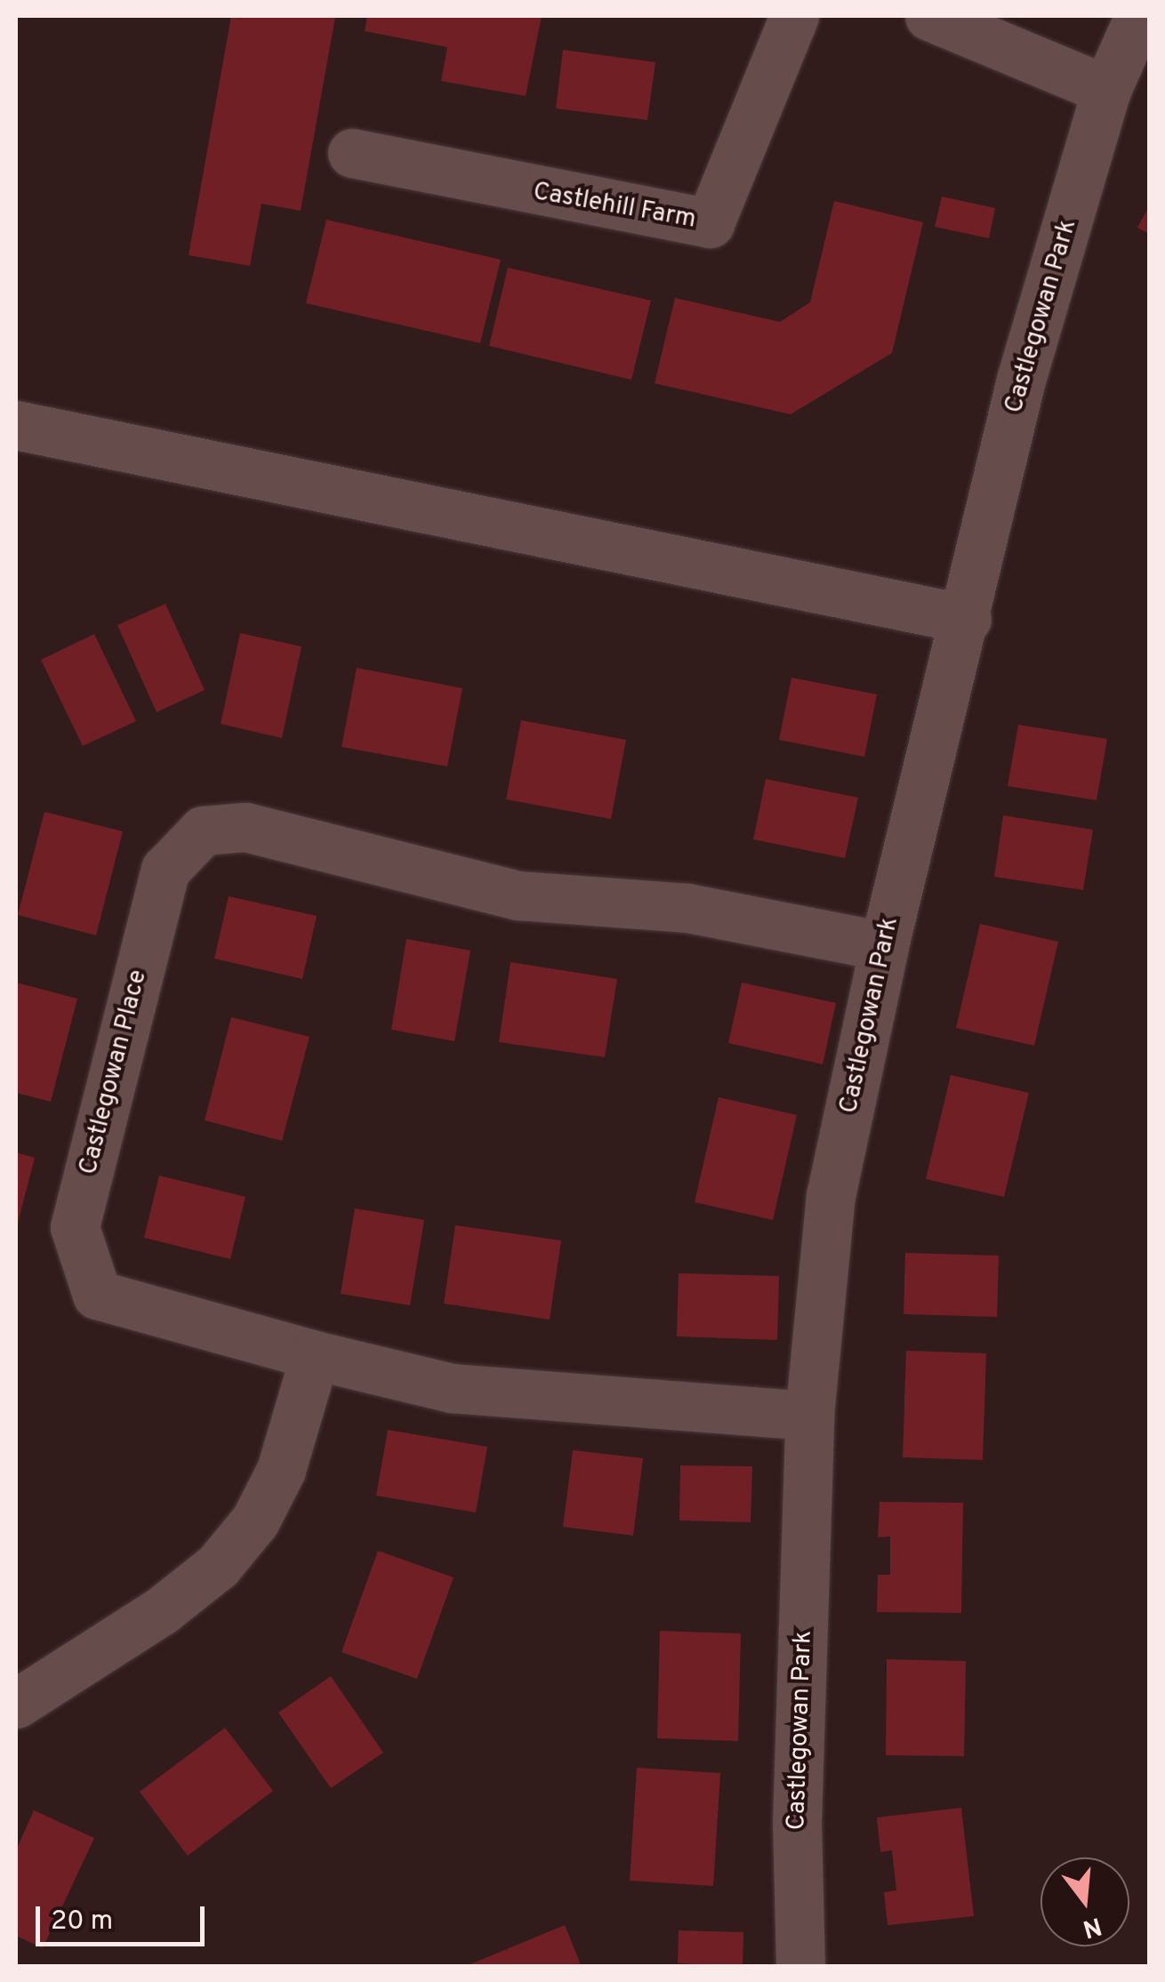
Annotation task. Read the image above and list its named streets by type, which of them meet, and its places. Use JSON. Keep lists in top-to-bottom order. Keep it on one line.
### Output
{"streets":{"street":["Castlehill Farm","Castlegowan Park","Castlegowan Place"]},"crossings":[["Castlegowan Park","Castlegowan Place"]],"scale_bar":"20 m","north":"bottom"}
